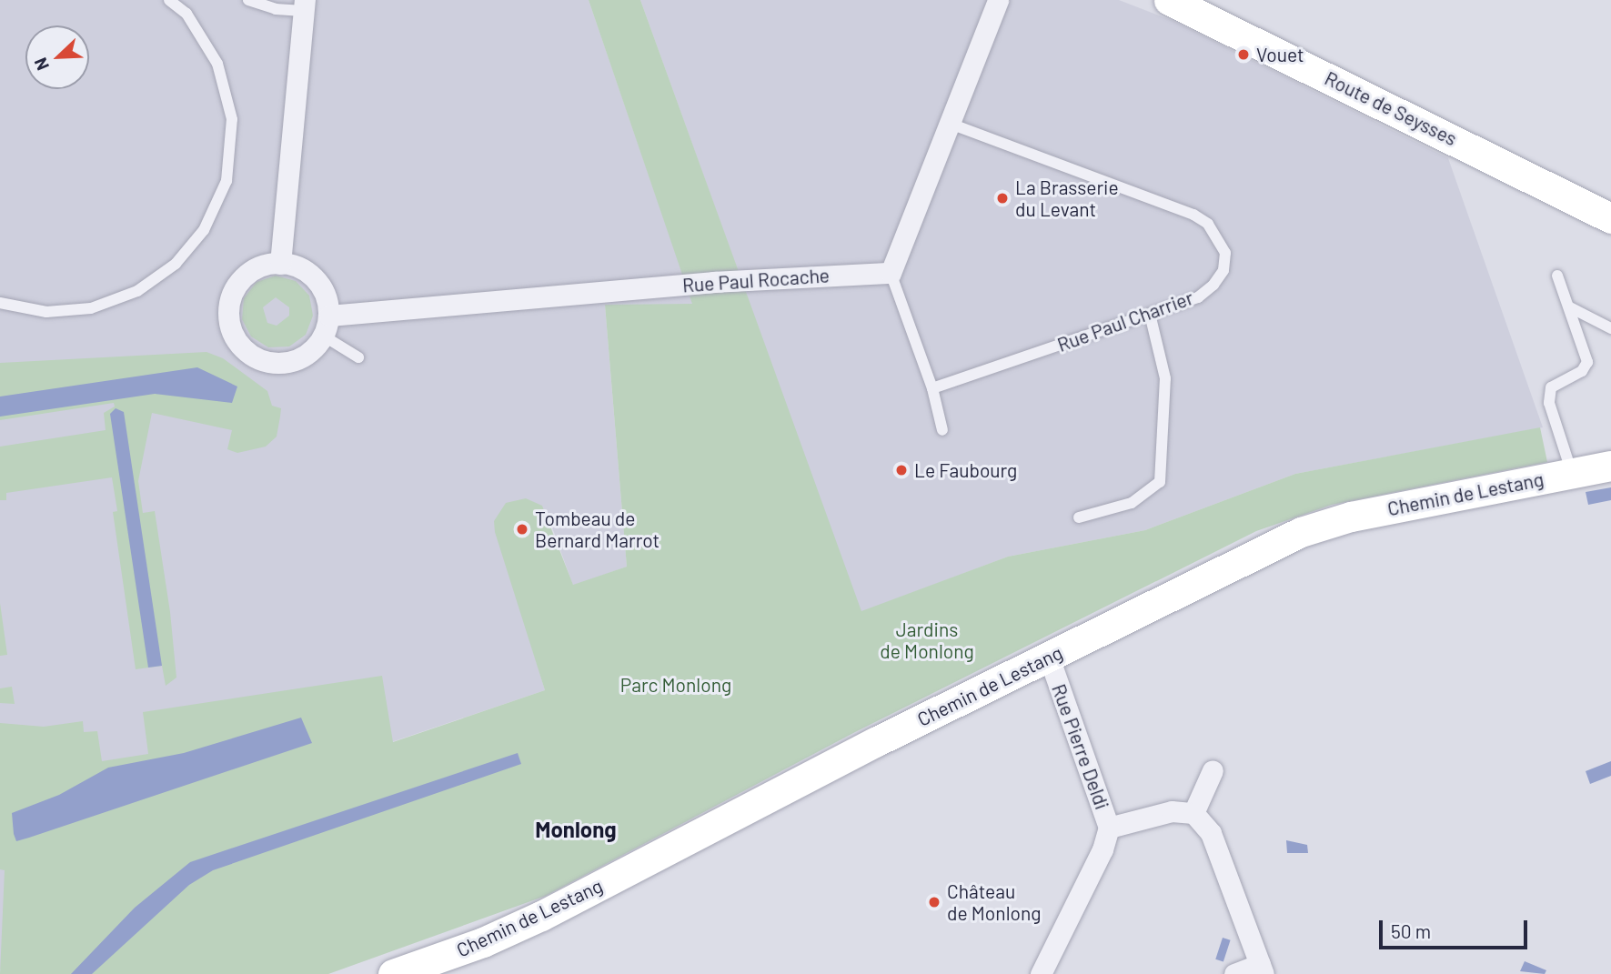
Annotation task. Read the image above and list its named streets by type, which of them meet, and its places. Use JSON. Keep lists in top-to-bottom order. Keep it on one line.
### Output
{"streets":{"street":["Route de Seysses","Rue Paul Rocache","Chemin de Lestang","Rue Pierre Deldi"],"lane":["Rue Paul Charrier"]},"crossings":[["Chemin de Lestang","Rue Pierre Deldi"]],"districts":["Monlong"],"parks":["Jardins de Monlong","Parc Monlong"],"places":["Vouet","La Brasserie du Levant","Le Faubourg","Tombeau de Bernard Marrot","Château de Monlong"],"scale_bar":"50 m","north":"bottom left"}
